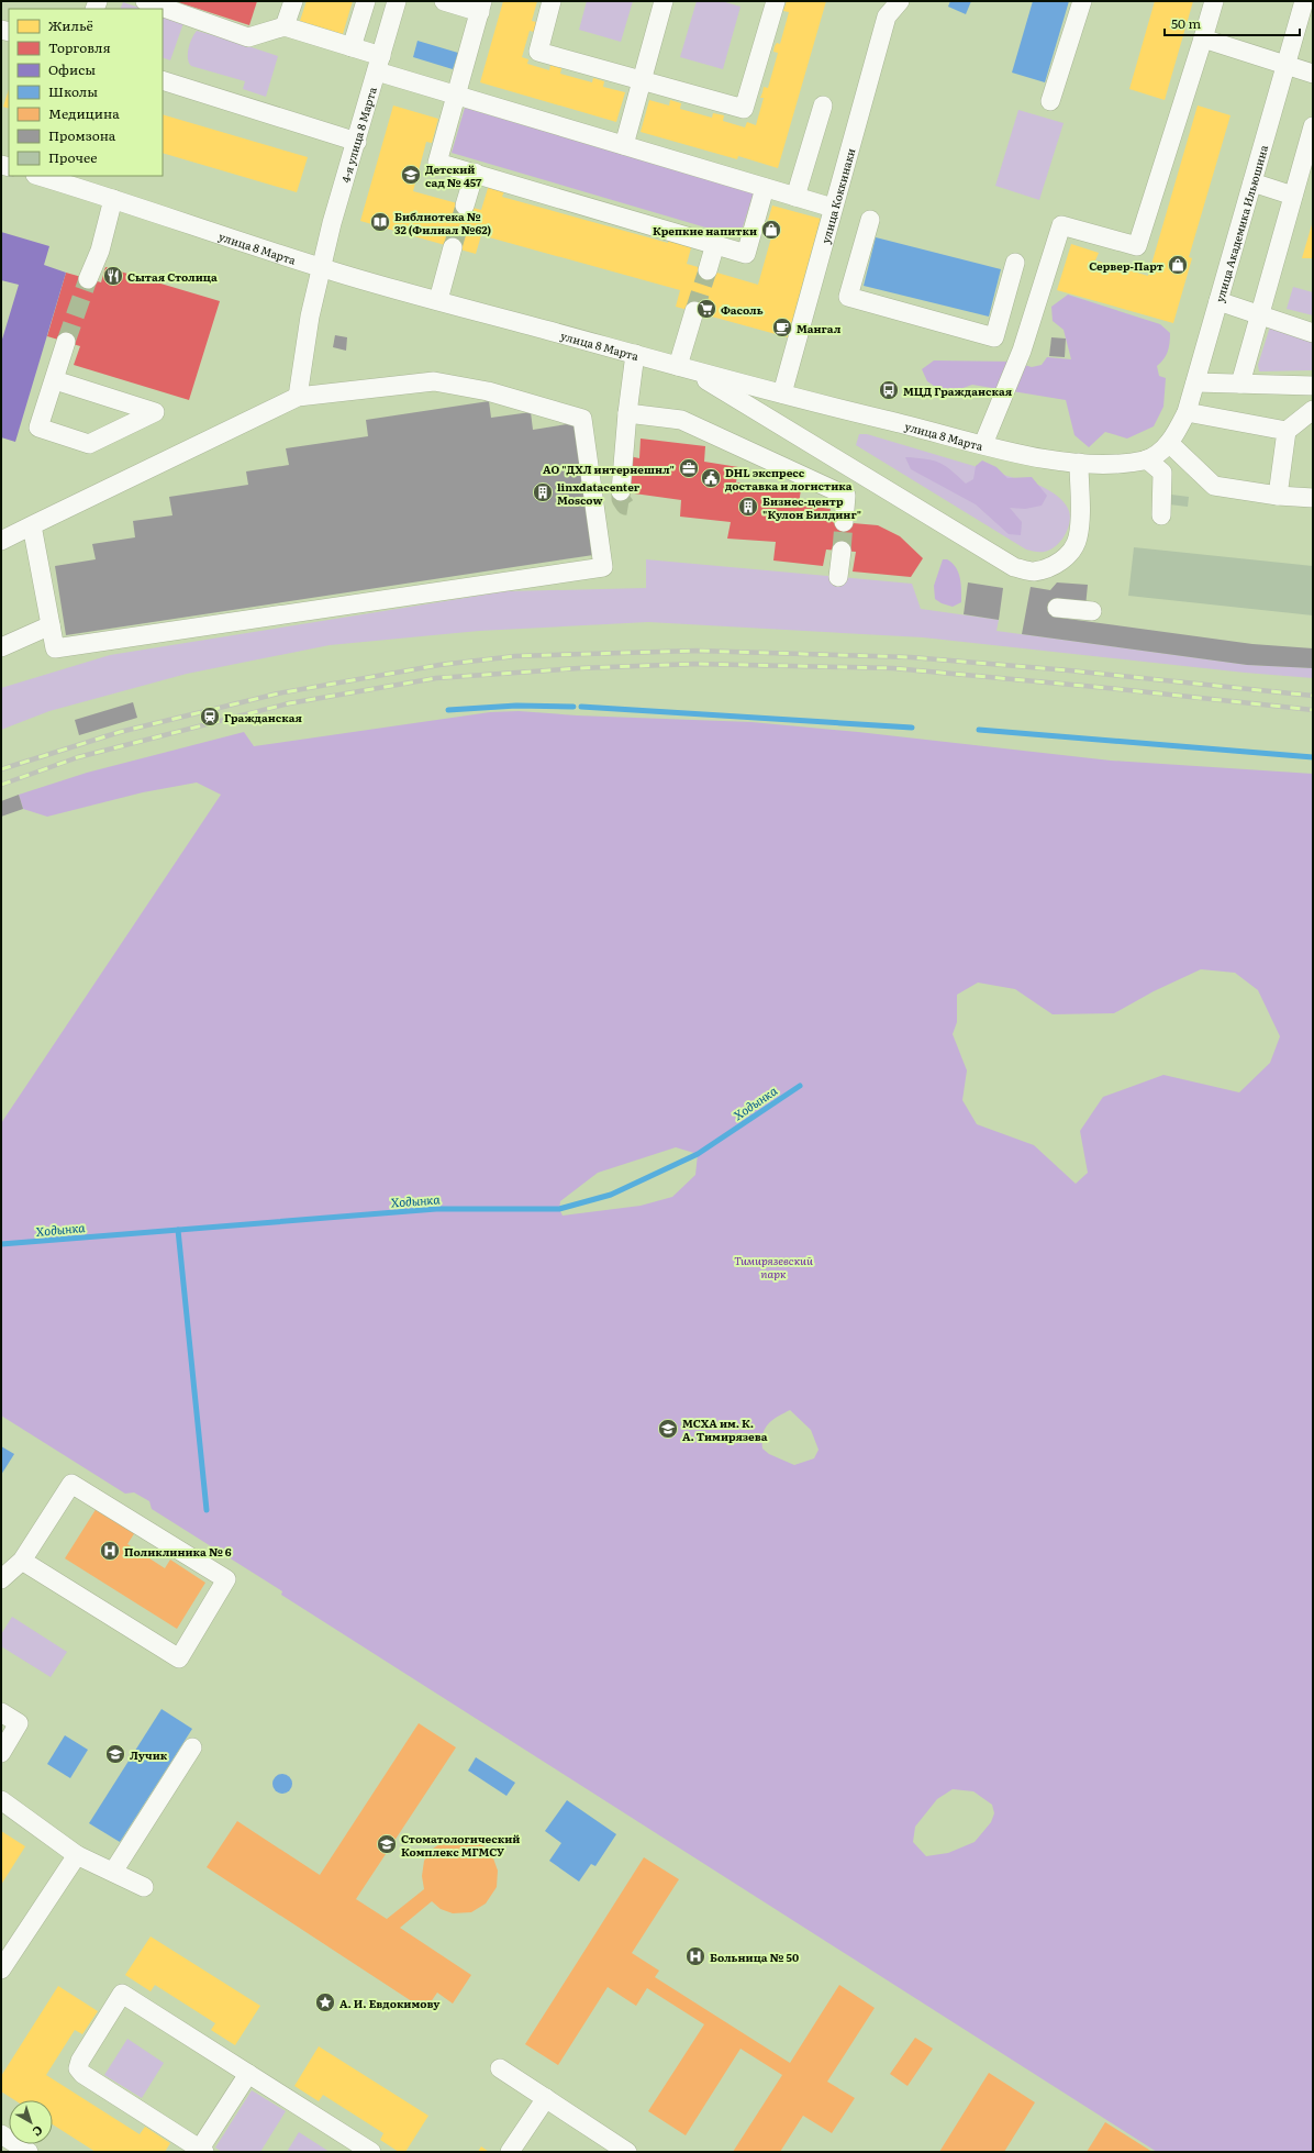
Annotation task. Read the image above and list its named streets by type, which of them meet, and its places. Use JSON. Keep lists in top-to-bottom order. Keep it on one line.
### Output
{"streets":{"street":["4-я улица 8 Марта","улица Коккинаки","улица Академика Ильюшина","улица 8 Марта"]},"crossings":[["4-я улица 8 Марта","улица 8 Марта"],["улица Коккинаки","улица 8 Марта"],["улица Академика Ильюшина","улица 8 Марта"]],"water":["Ходынка"],"parks":["Тимирязевский парк"],"places":{"school or university":["Детский сад № 457","МСХА им. К. А. Тимирязева","Лучик","Стоматологический Комплекс МГМСУ"],"library":["Библиотека № 32 (Филиал №62)"],"shop":["Крепкие напитки","Сервер-Парт"],"restaurant":["Сытая Столица"],"supermarket":["Фасоль"],"cafe":["Мангал"],"bus stop":["МЦД Гражданская"],"office":["АО \"ДХЛ интернешнл\""],"public building":["DHL экспресс доставка и логистика"],"building":["linxdatacenter Moscow","Бизнес-центр \"Кулон Билдинг\""],"station":["Гражданская"],"hospital":["Поликлиника № 6","Больница № 50"],"place":["А. И. Евдокимову"]},"legend":["Жильё","Торговля","Офисы","Школы","Медицина","Промзона","Прочее"],"scale_bar":"50 m","north":"bottom right"}
